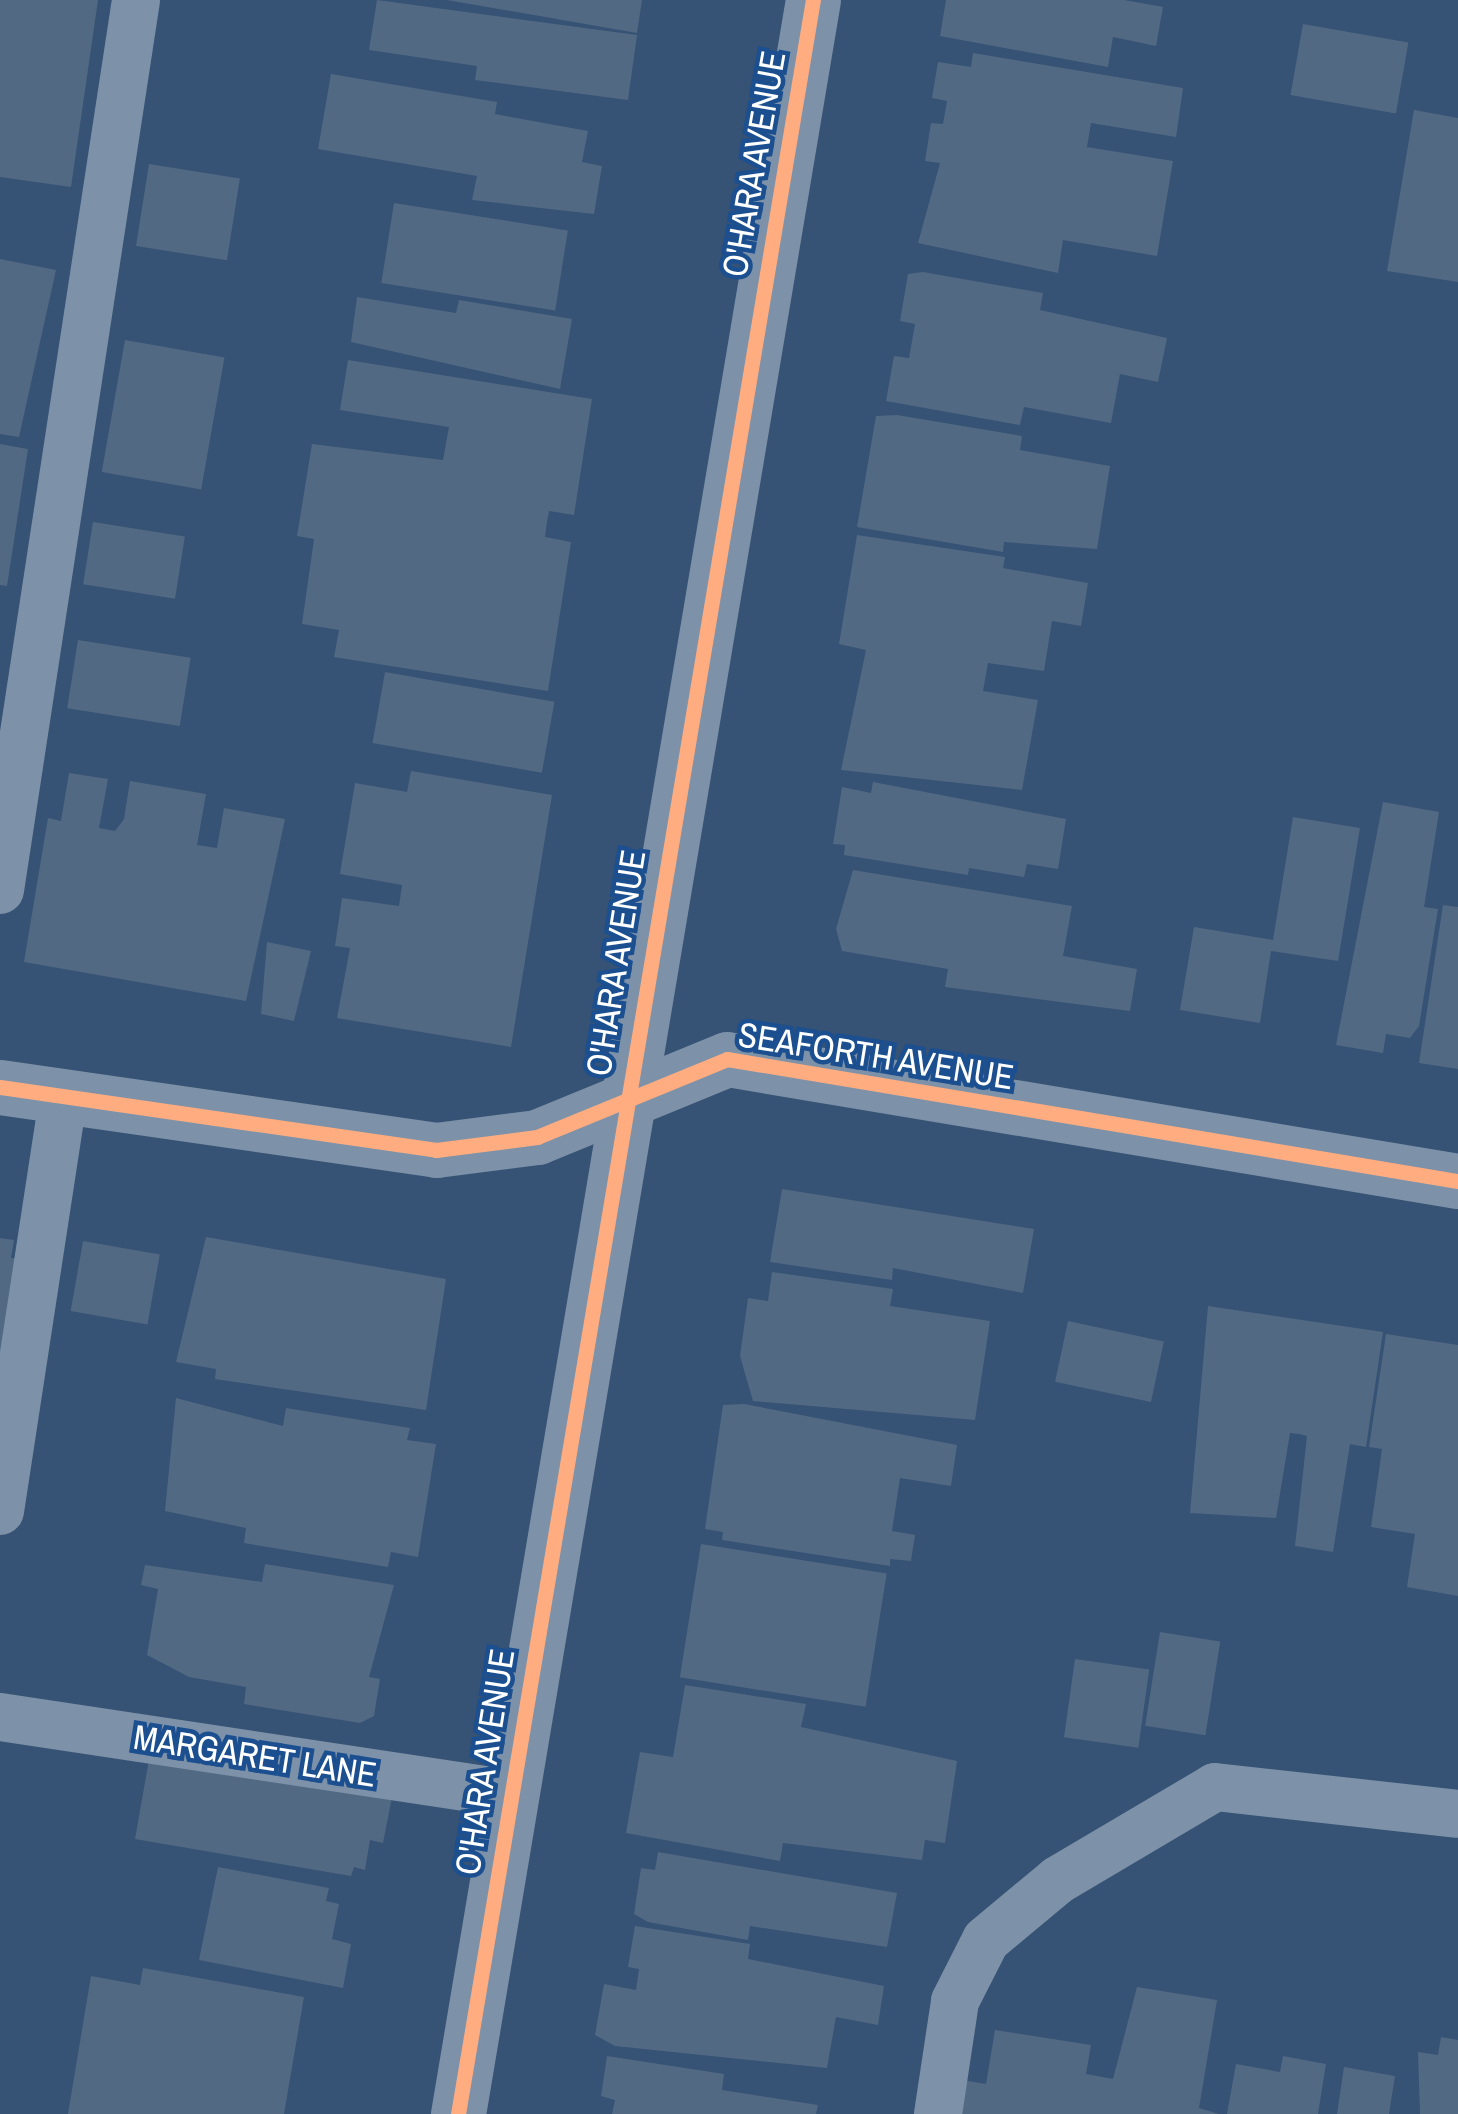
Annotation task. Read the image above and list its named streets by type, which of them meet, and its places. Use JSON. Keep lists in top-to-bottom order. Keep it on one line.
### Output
{"streets":{"street":["O'HARA AVENUE","SEAFORTH AVENUE"],"lane":["MARGARET LANE"]},"crossings":[["O'HARA AVENUE","SEAFORTH AVENUE"],["O'HARA AVENUE","MARGARET LANE"]]}
